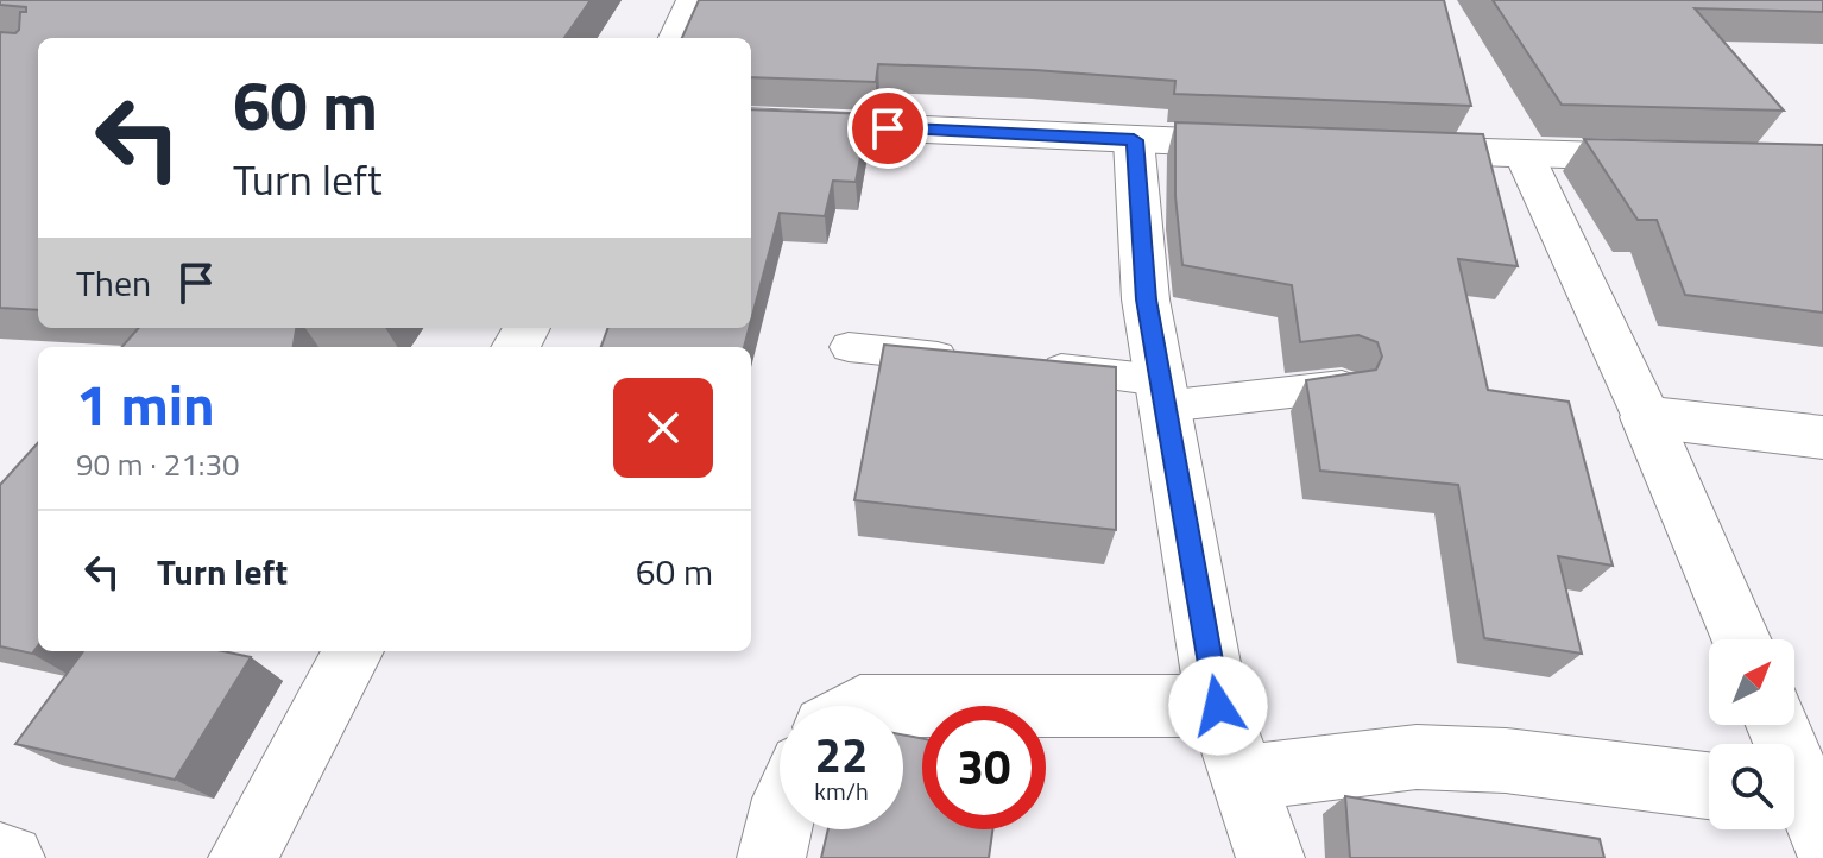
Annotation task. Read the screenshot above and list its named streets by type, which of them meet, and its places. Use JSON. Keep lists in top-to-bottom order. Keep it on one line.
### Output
{"north":"top right","page":{"turn":["60 m","Turn left"],"then":"Then","heading":["1 min","90 m · 21:30"],"list":[{"name":"Turn left","value":"60 m"}],"speed":"22 km/h","limit":"30"}}
